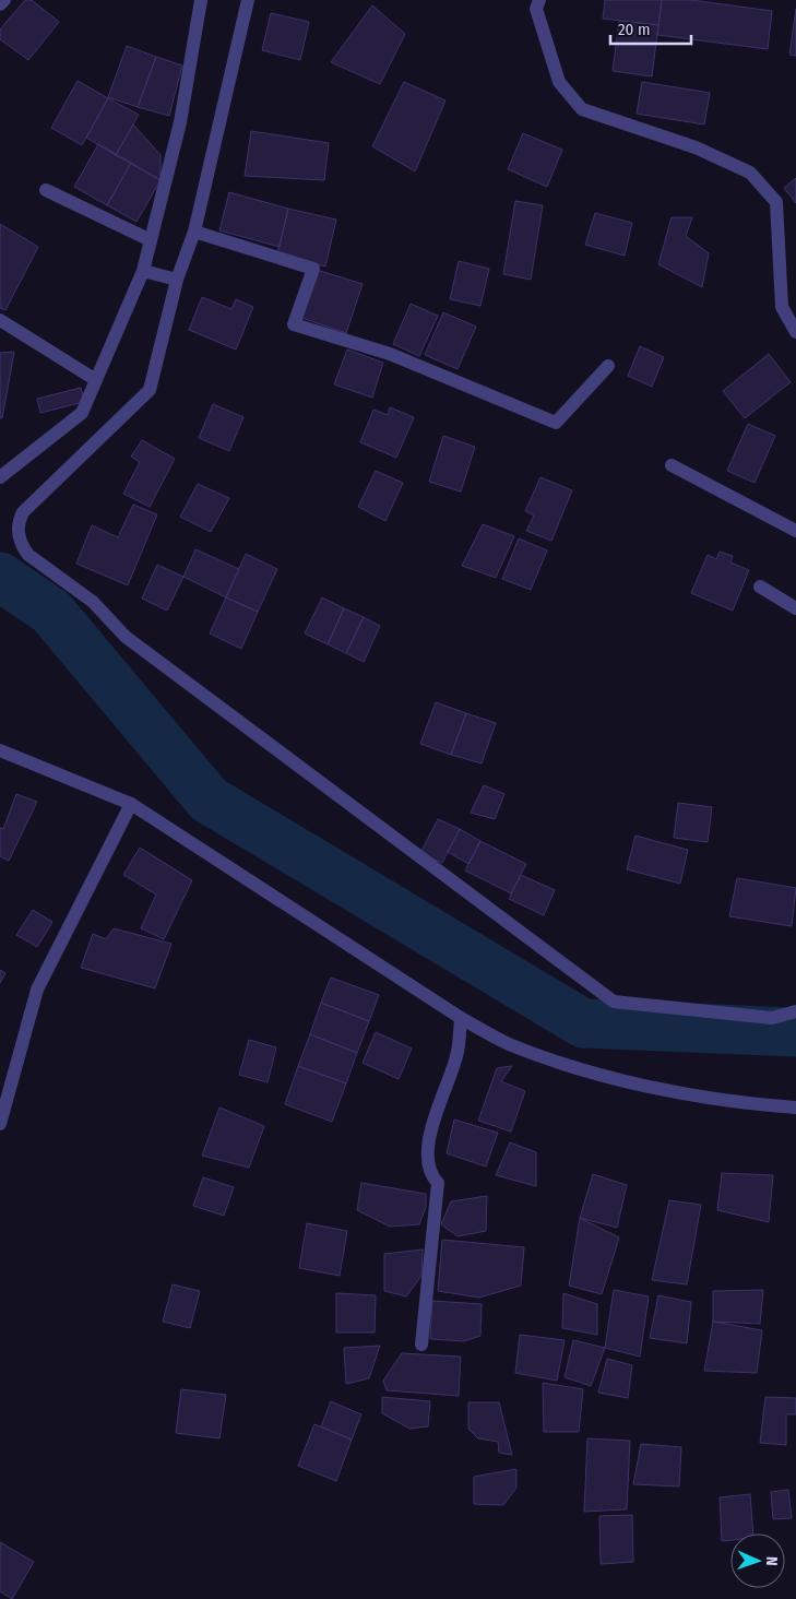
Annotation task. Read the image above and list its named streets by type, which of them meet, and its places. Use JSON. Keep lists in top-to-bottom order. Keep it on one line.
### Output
{"scale_bar":"20 m","north":"right"}
